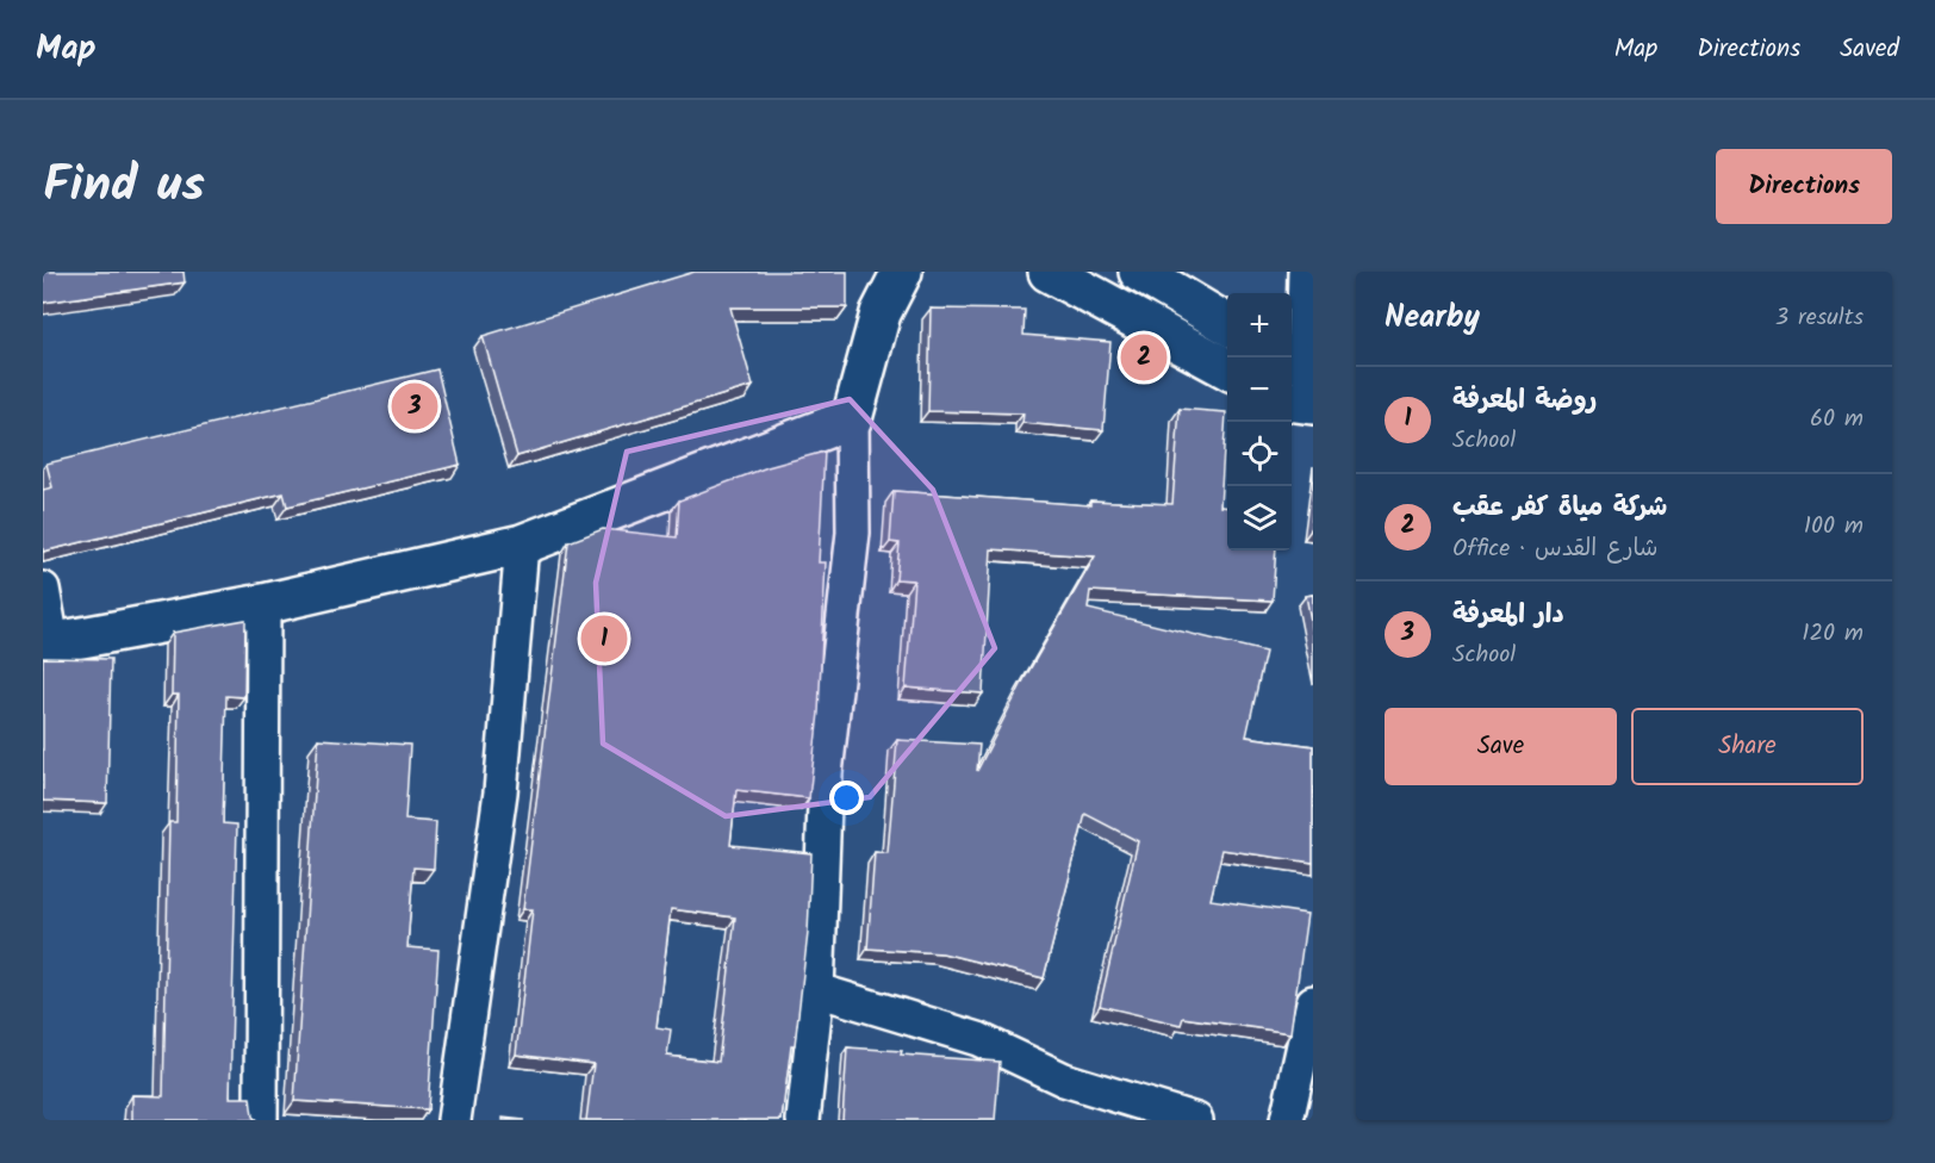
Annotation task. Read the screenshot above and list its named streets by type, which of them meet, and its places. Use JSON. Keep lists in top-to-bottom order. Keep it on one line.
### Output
{"page":{"header":"Map","nav":["Map","Directions","Saved"],"title":"Find us","buttons":["Directions",["Save","Share"]],"heading":["Nearby","3 results"],"map_buttons":["+","−"],"pins":["2","3","1"],"list":[{"mark":"1","name":"روضة المعرفة","note":"School","value":"60 m"},{"mark":"2","name":"شركة مياة كفر عقب","note":"Office · شارع القدس","value":"100 m"},{"mark":"3","name":"دار المعرفة","note":"School","value":"120 m"}]}}
